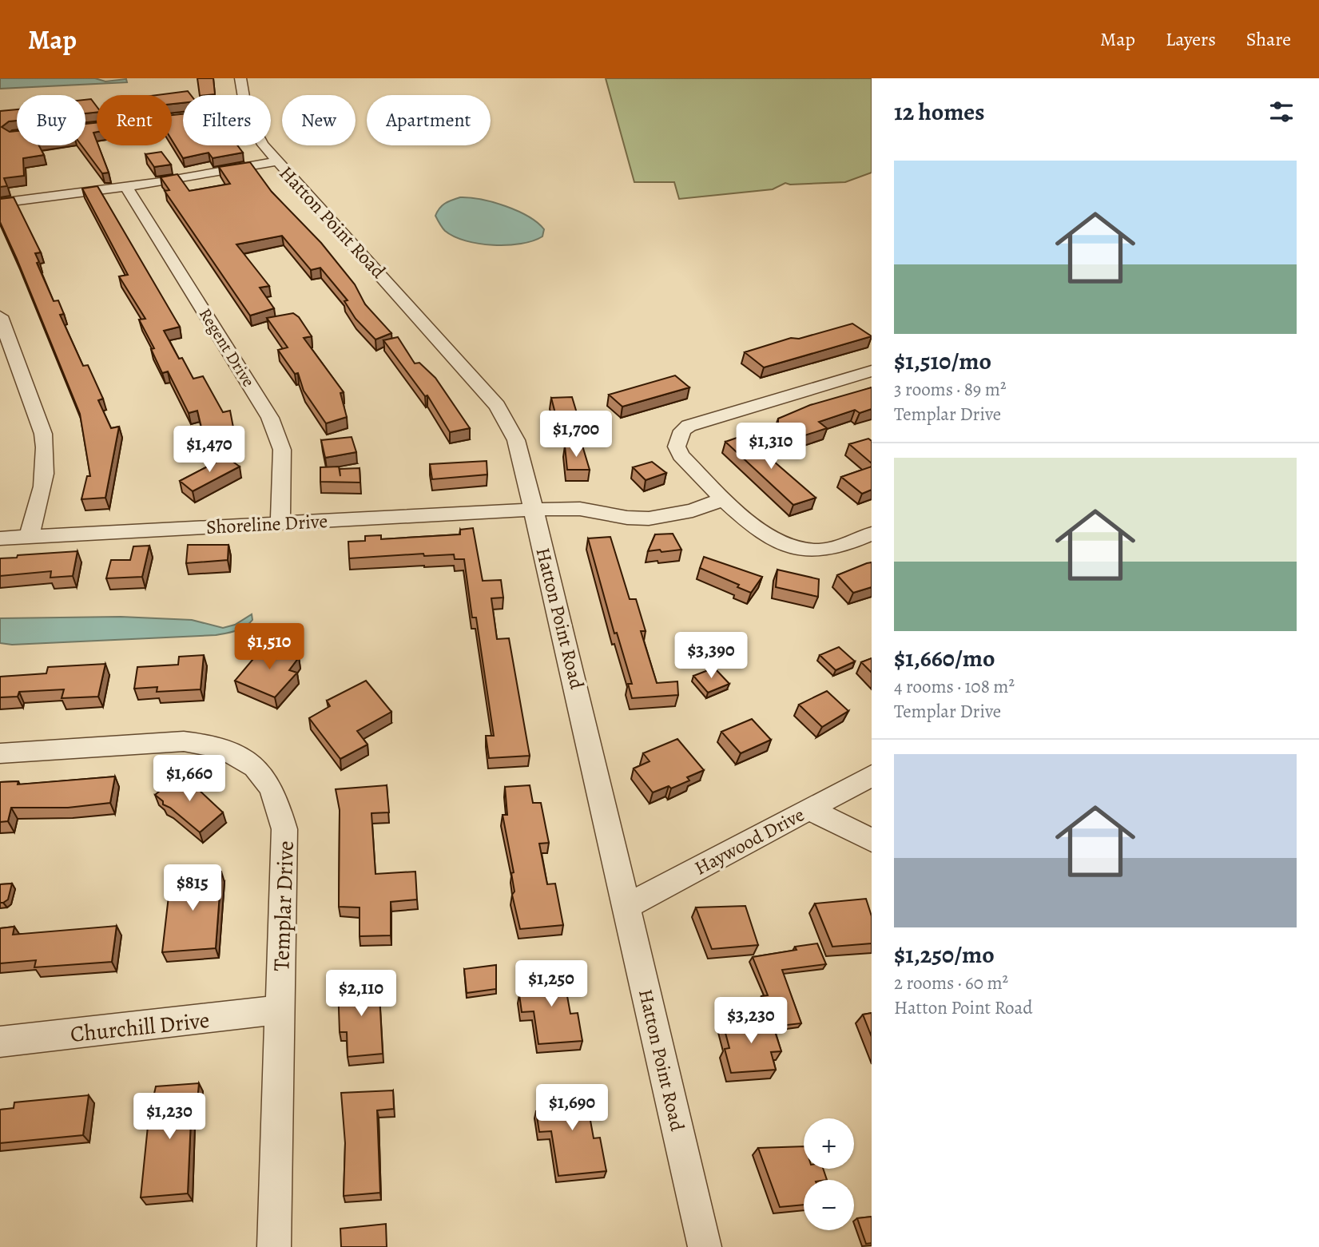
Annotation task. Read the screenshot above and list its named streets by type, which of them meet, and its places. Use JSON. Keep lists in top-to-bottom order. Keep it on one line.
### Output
{"streets":{"street":["Hatton Point Road","Regent Drive","Shoreline Drive","Haywood Drive","Templar Drive","Churchill Drive"]},"crossings":[["Hatton Point Road","Shoreline Drive"],["Hatton Point Road","Haywood Drive"],["Regent Drive","Shoreline Drive"],["Templar Drive","Churchill Drive"]],"page":{"header":"Map","nav":["Map","Layers","Share"],"heading":"12 homes","chip":["Buy","Rent","Filters","New","Apartment"],"list":[{"name":"$1,510/mo","note":"3 rooms · 89 m² · Templar Drive"},{"name":"$1,660/mo","note":"4 rooms · 108 m² · Templar Drive"},{"name":"$1,250/mo","note":"2 rooms · 60 m² · Hatton Point Road"}],"price":["$1,700","$1,310","$1,470","$1,510","$3,390","$1,660","$815","$1,250","$2,110","$3,230","$1,690","$1,230"],"map_buttons":["+","−"]}}
